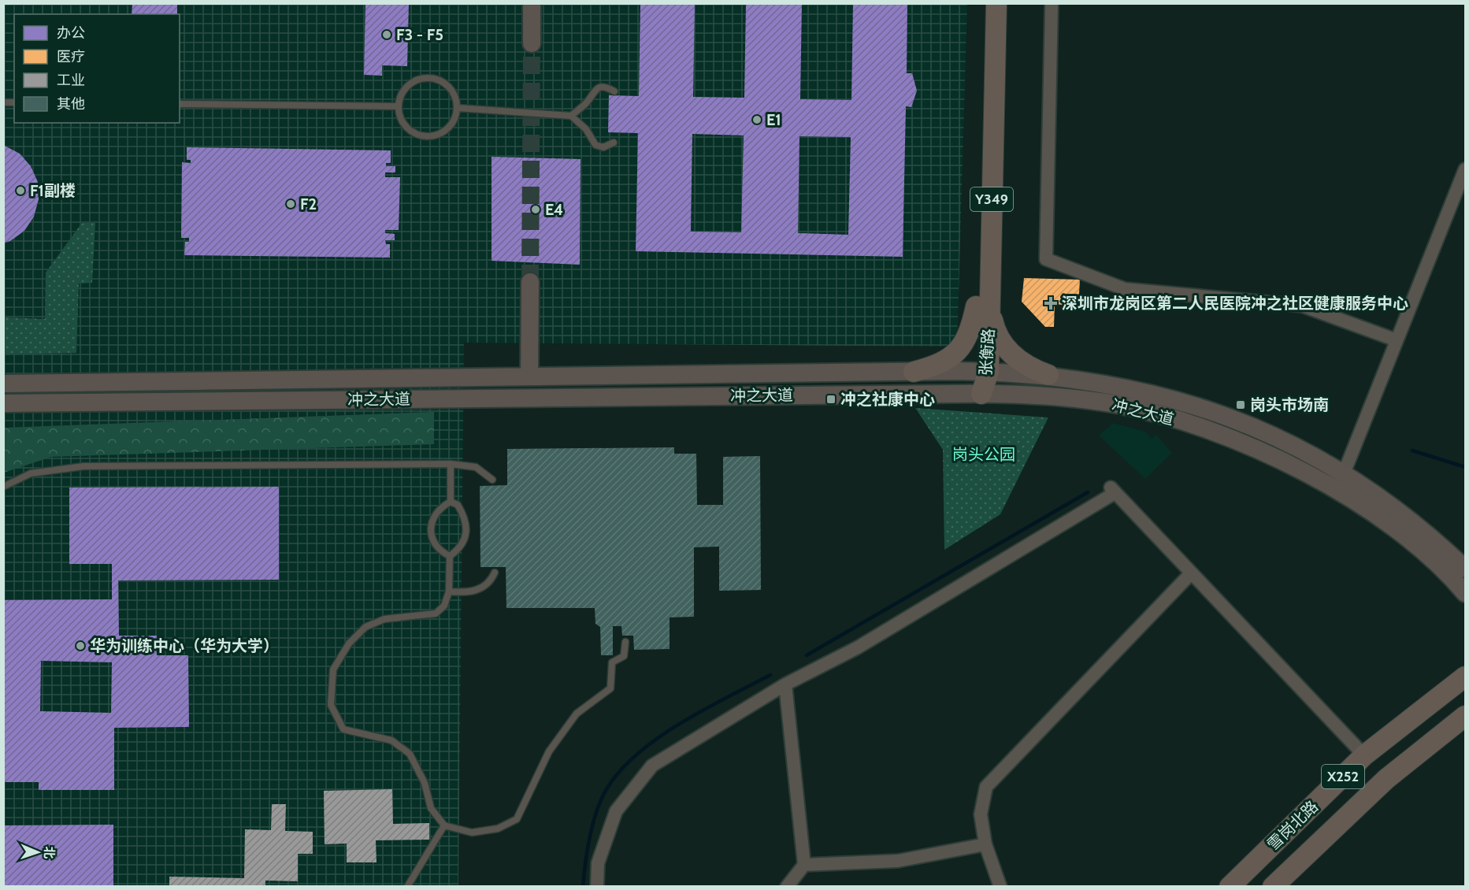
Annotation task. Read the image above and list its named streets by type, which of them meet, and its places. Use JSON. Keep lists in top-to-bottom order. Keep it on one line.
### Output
{"streets":{"main road":["Y349","张衡路","冲之大道","X252","雪岗北路"]},"crossings":[["张衡路","冲之大道"]],"parks":["岗头公园"],"places":{"other":["F3 - F5","E1","F1副楼","F2","E4","华为训练中心（华为大学）"],"health":["深圳市龙岗区第二人民医院冲之社区健康服务中心"],"transit":["冲之社康中心","岗头市场南"]},"legend":["办公","医疗","工业","其他"],"north":"right"}
